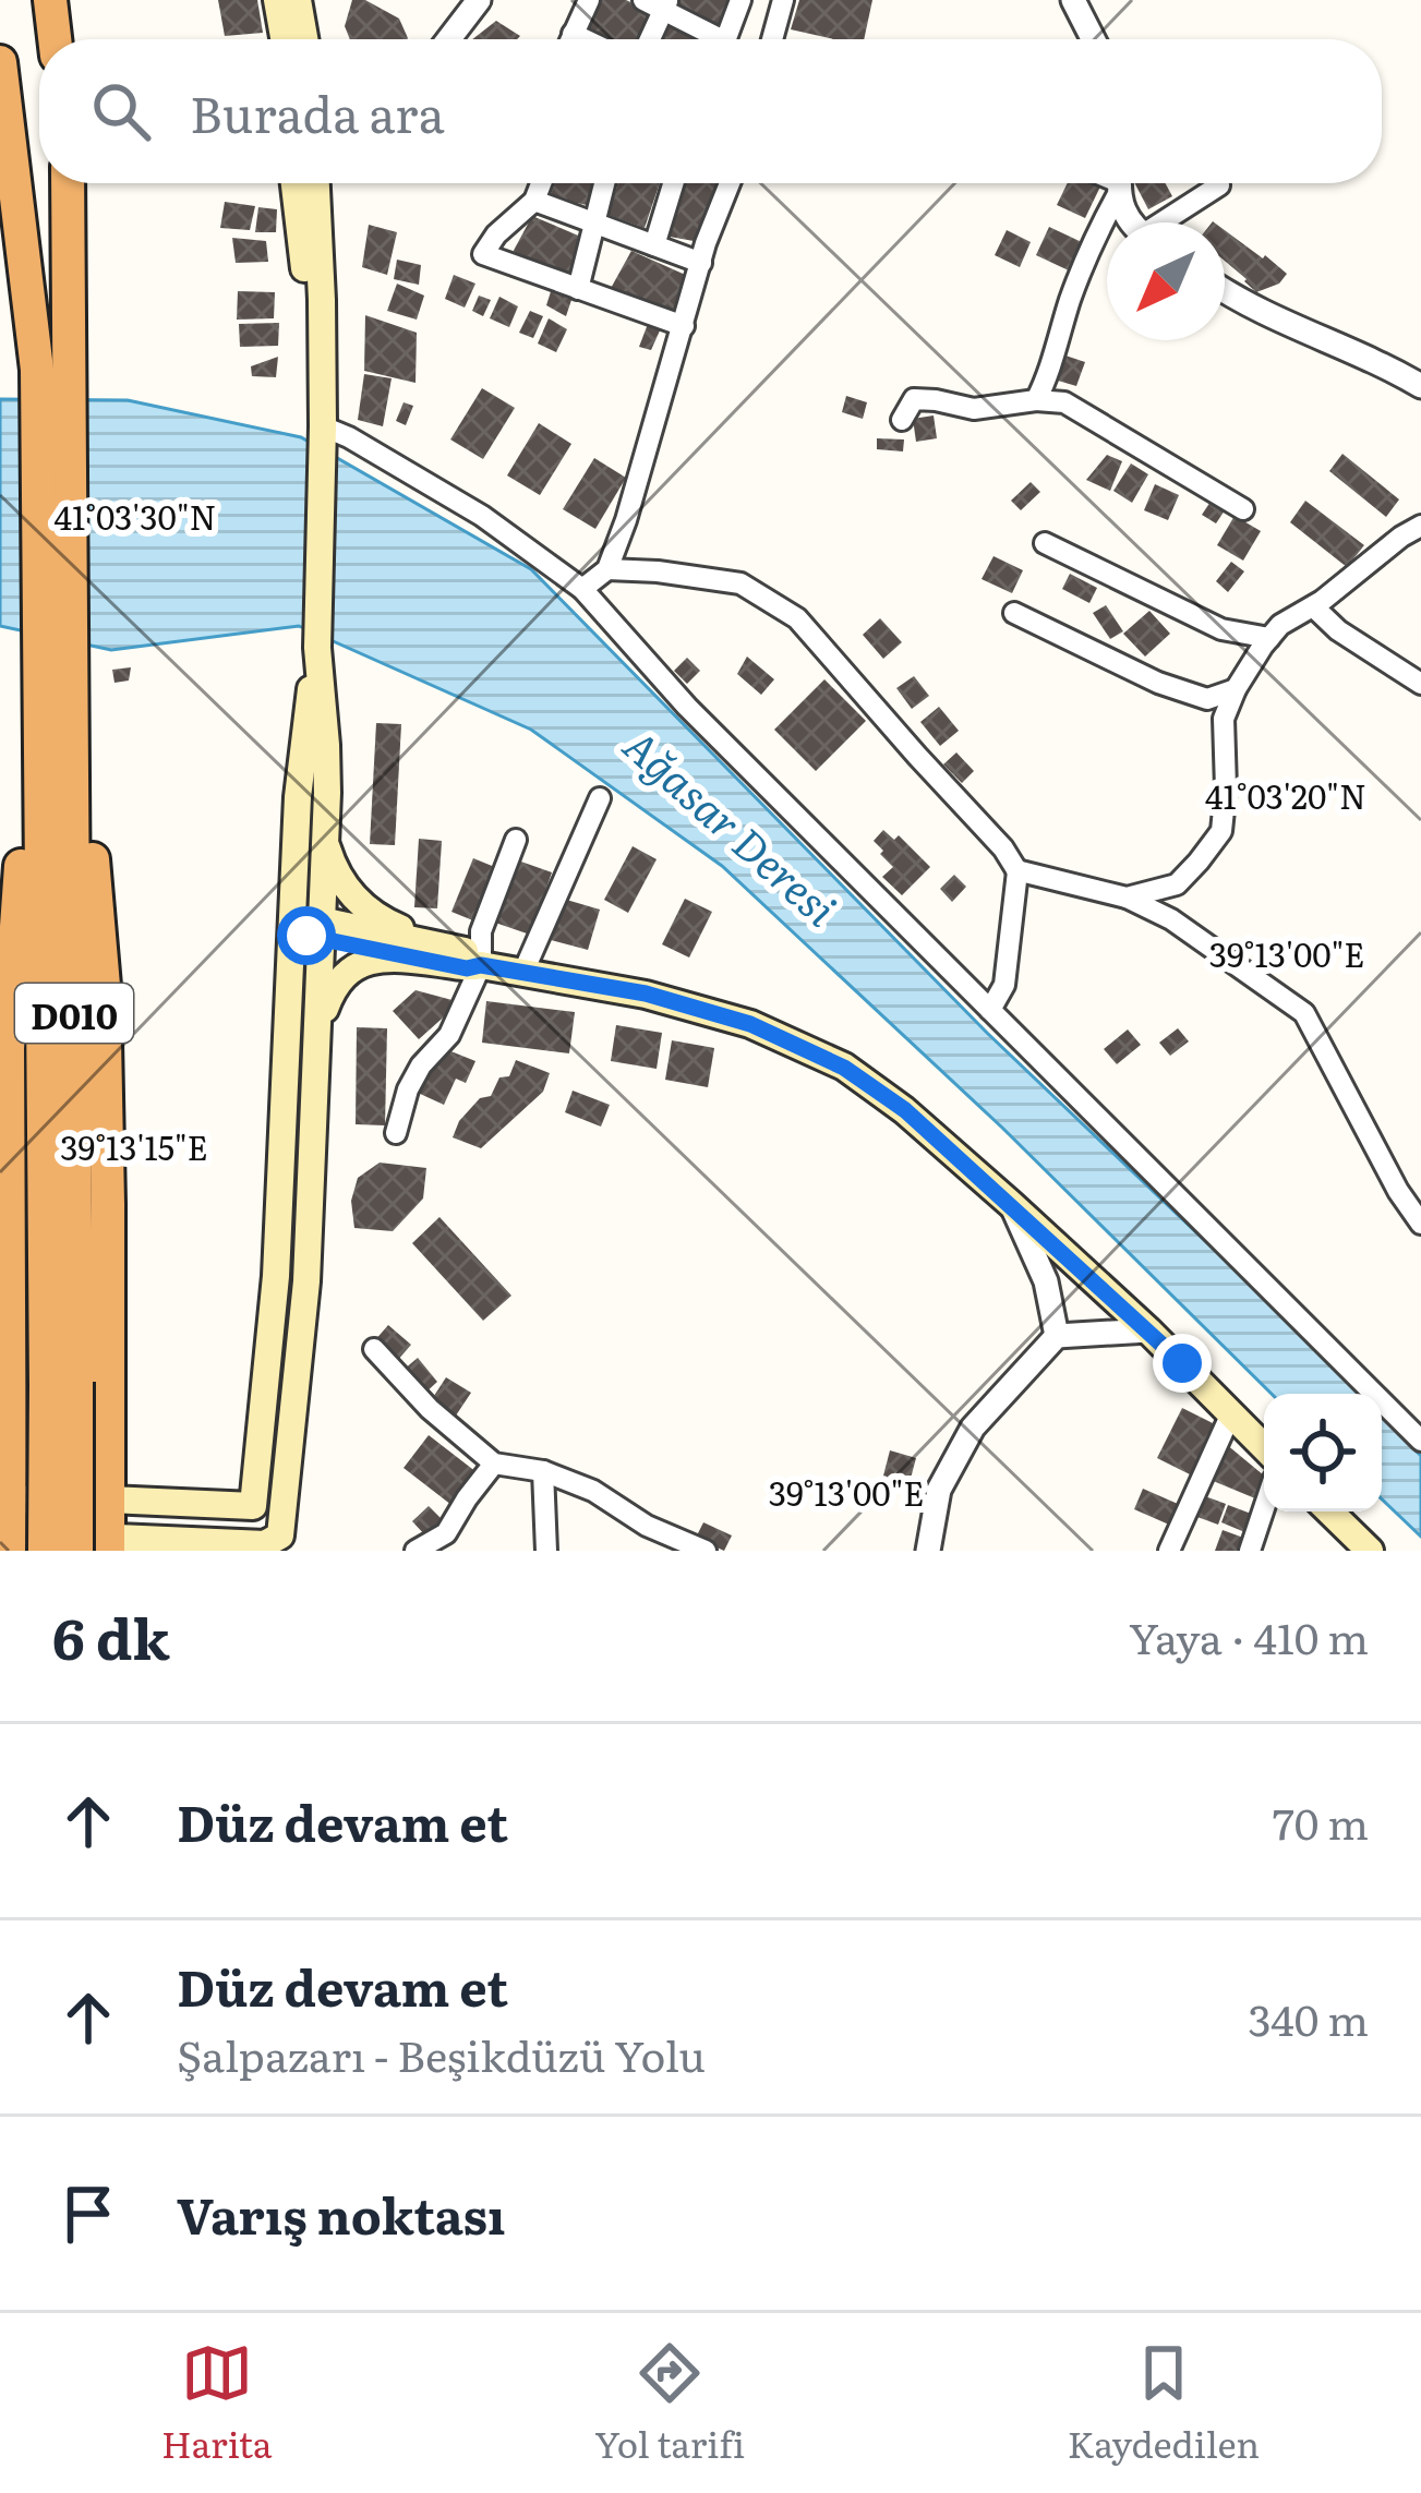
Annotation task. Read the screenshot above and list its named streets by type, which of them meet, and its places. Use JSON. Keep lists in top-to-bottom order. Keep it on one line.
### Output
{"streets":{"highway":["D010"]},"water":["Ağasar Deresi"],"north":"bottom left","page":{"search":"Burada ara","heading":["6 dk","Yaya · 410 m"],"list":[["Düz devam et","70 m"],["Düz devam et","Şalpazarı - Beşikdüzü Yolu","340 m"],"Varış noktası"],"nav":["Harita","Yol tarifi","Kaydedilen"]},"coordinates":["41°03'30\"N","41°03'20\"N","39°13'00\"E","39°13'15\"E"]}
